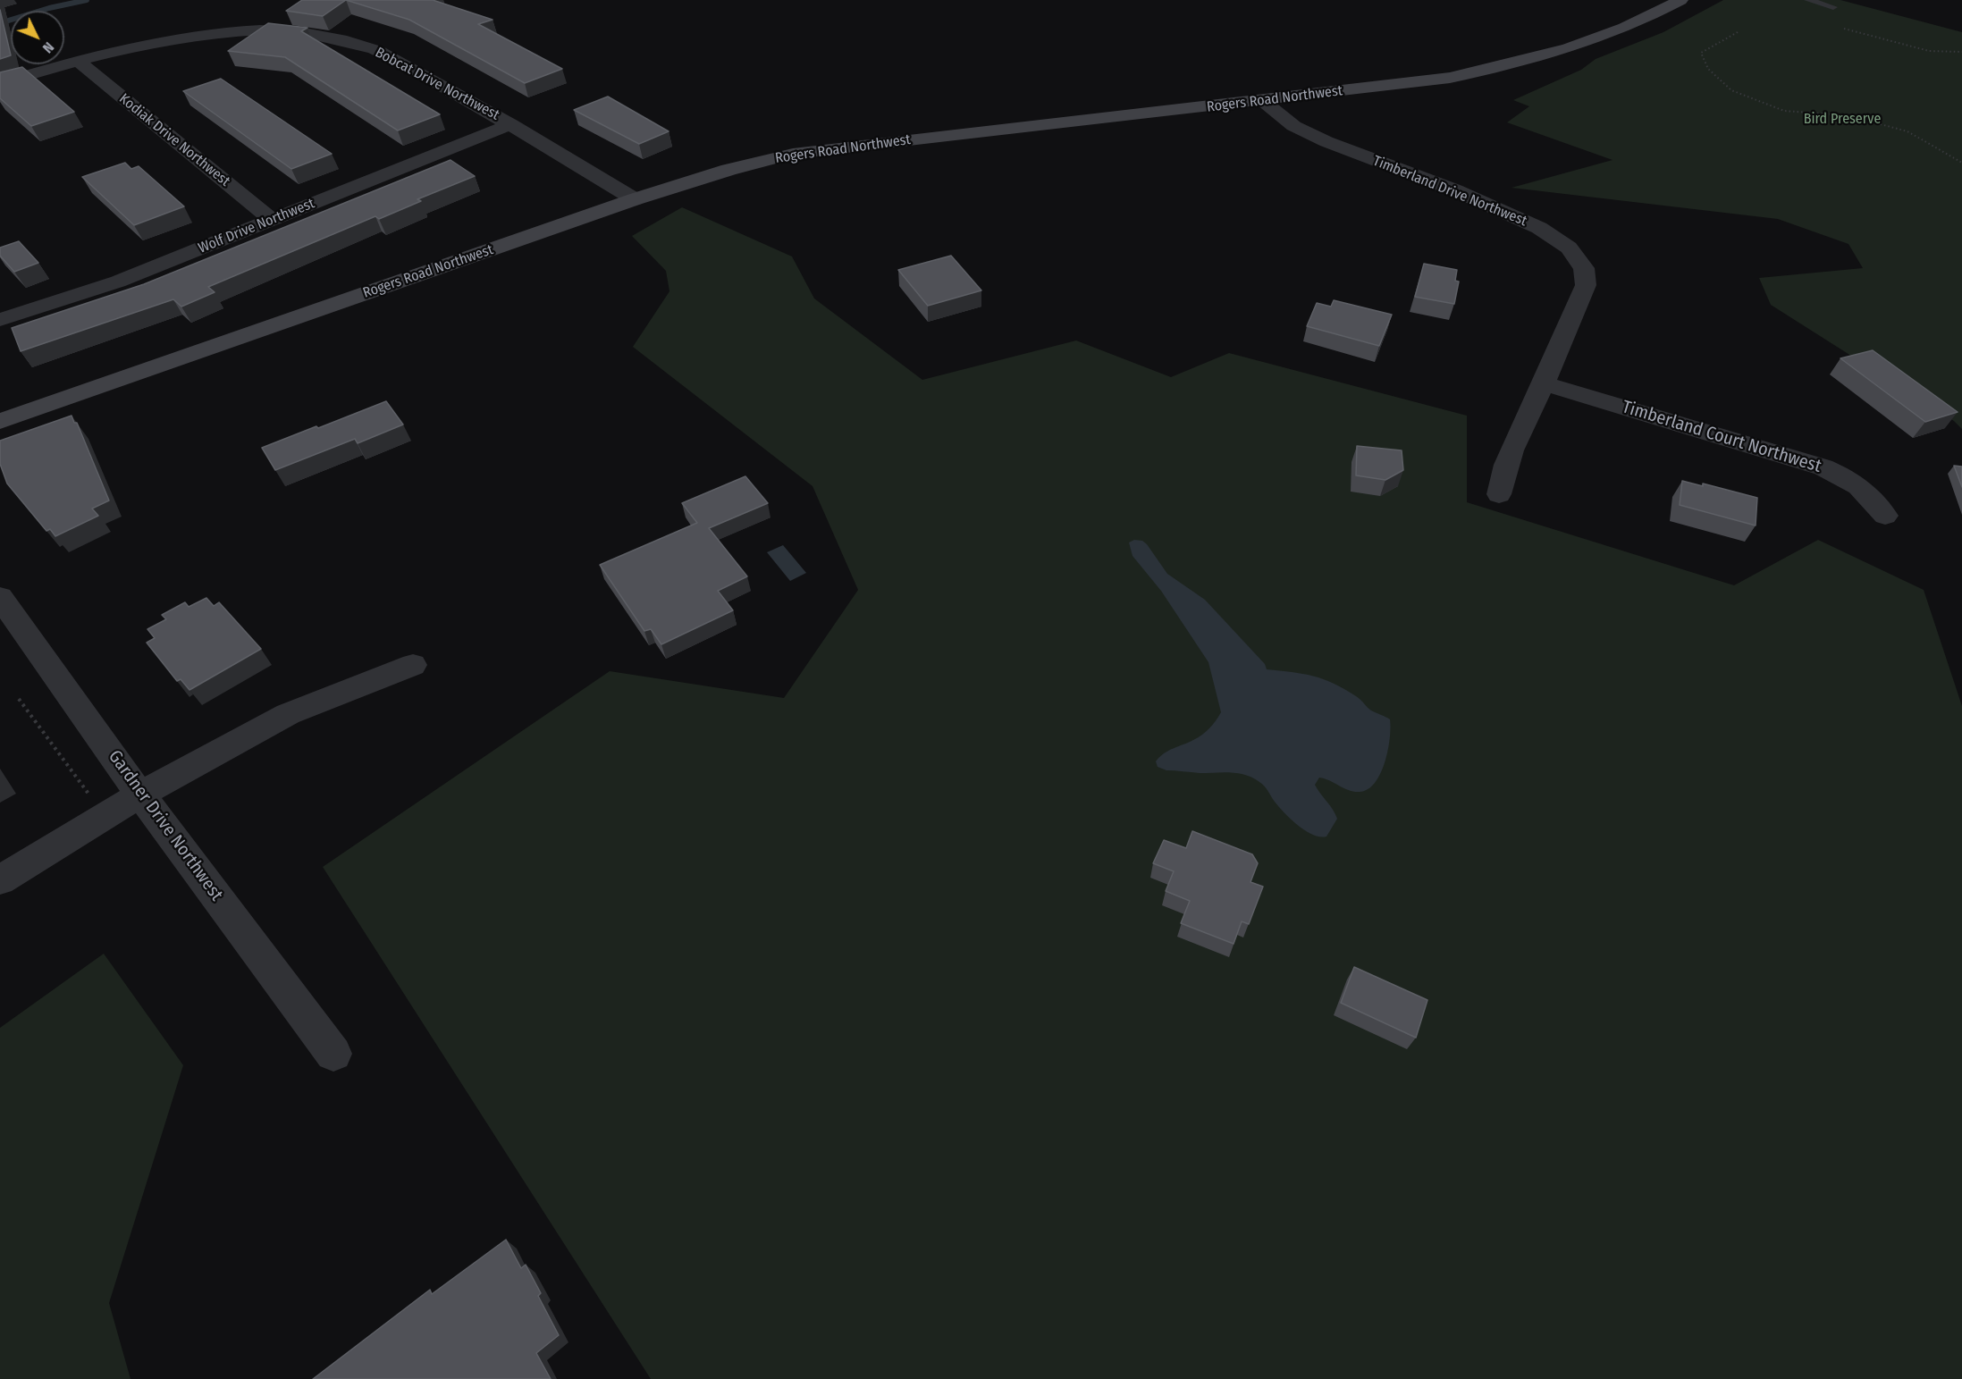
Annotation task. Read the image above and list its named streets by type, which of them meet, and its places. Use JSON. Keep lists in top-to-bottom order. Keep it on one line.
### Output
{"streets":{"street":["Bobcat Drive Northwest","Rogers Road Northwest","Kodiak Drive Northwest","Timberland Drive Northwest","Wolf Drive Northwest","Timberland Court Northwest","Gardner Drive Northwest"]},"crossings":[["Bobcat Drive Northwest","Rogers Road Northwest"],["Bobcat Drive Northwest","Kodiak Drive Northwest"],["Bobcat Drive Northwest","Wolf Drive Northwest"],["Rogers Road Northwest","Timberland Drive Northwest"],["Kodiak Drive Northwest","Wolf Drive Northwest"],["Timberland Drive Northwest","Timberland Court Northwest"]],"parks":["Bird Preserve"],"north":"bottom right"}
